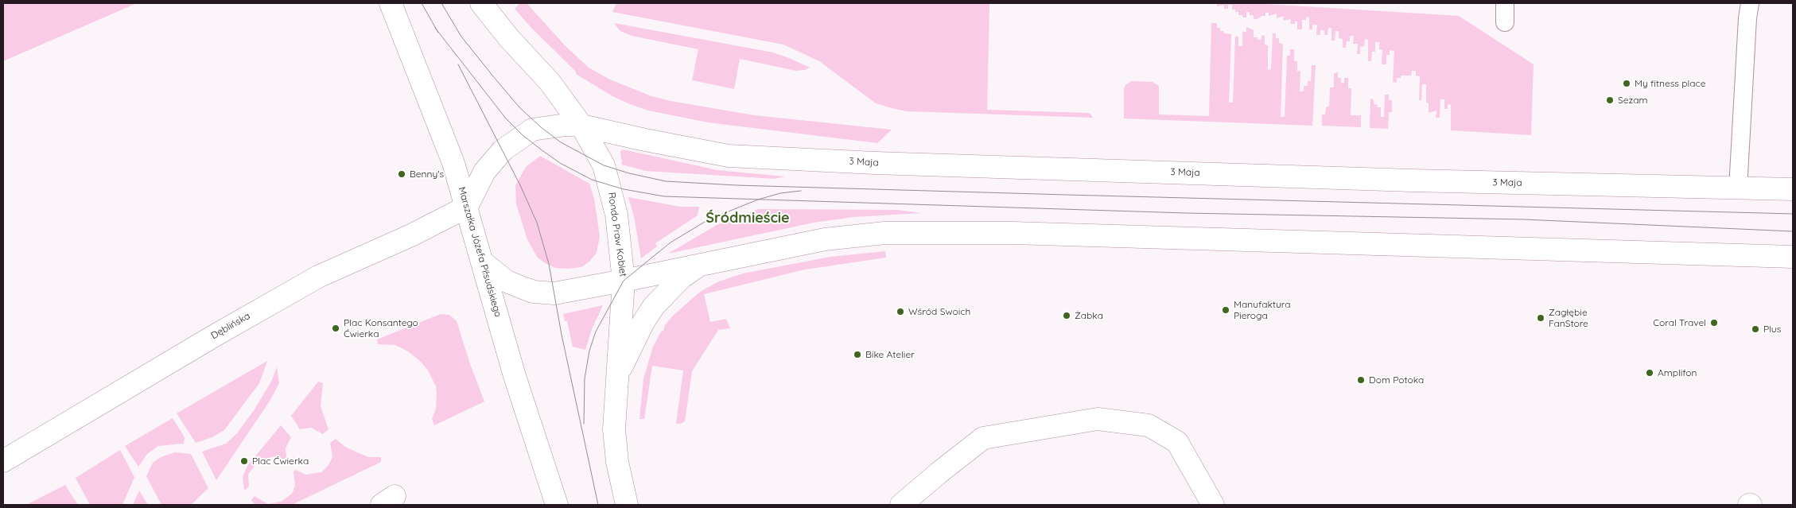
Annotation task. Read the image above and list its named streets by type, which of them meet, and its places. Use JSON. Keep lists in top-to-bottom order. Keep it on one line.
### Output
{"streets":{"main road":["3 Maja","Rondo Praw Kobiet","Marszałka Józefa Piłsudskiego","Dęblińska"]},"crossings":[["3 Maja","Rondo Praw Kobiet"],["Rondo Praw Kobiet","Marszałka Józefa Piłsudskiego"],["Marszałka Józefa Piłsudskiego","Dęblińska"]],"districts":["Śródmieście"],"places":["My fitness place","Sezam","Benny's","Manufaktura Pieroga","Wśród Swoich","Żabka","Zagłębie FanStore","Coral Travel","Plac Konsantego Ćwierka","Plus","Bike Atelier","Amplifon","Dom Potoka","Plac Ćwierka"]}
